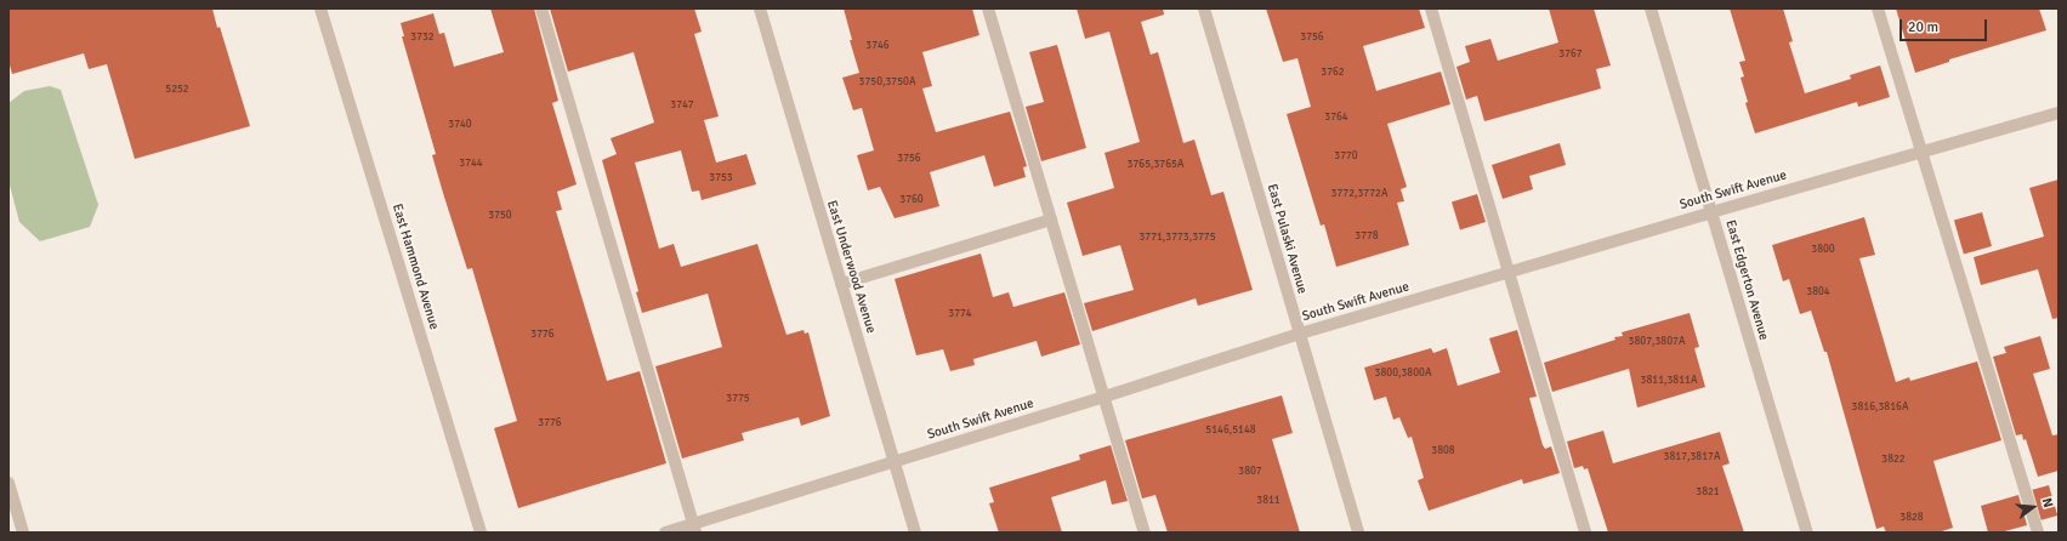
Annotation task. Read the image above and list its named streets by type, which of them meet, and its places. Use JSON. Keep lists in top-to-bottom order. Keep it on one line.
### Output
{"streets":{"street":["South Swift Avenue","East Pulaski Avenue","East Hammond Avenue","East Underwood Avenue","East Edgerton Avenue"]},"crossings":[["South Swift Avenue","East Pulaski Avenue"],["South Swift Avenue","East Underwood Avenue"],["South Swift Avenue","East Edgerton Avenue"]],"house_numbers":["3732","3756","3746","3767","3762","3750,3750A","5252","3747","3764","3740","3770","3756","3744","3765,3765A","3753","3772,3772A","3760","3750","3778","3771,3773,3775","3800","3804","3774","3776","3807,3807A","3800,3800A","3811,3811A","3775","3816,3816A","3776","5146,5148","3808","3817,3817A","3822","3807","3821","3811","3828"],"scale_bar":"20 m","north":"right"}
